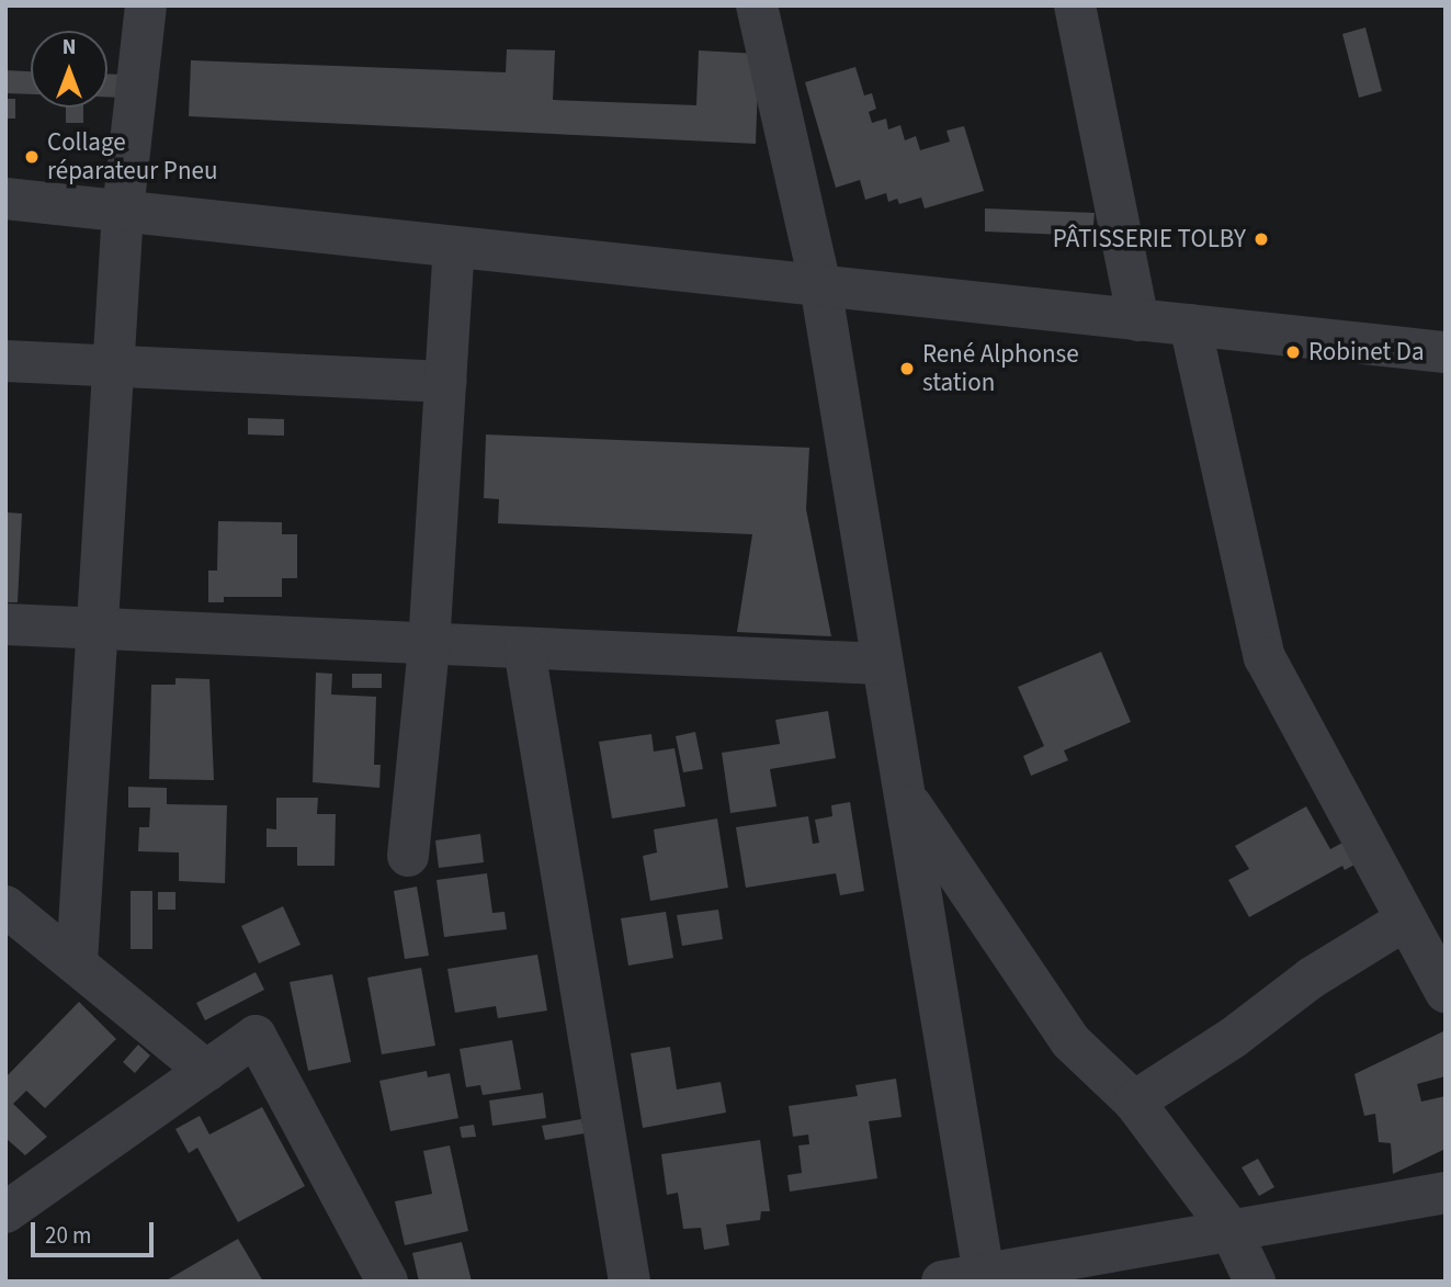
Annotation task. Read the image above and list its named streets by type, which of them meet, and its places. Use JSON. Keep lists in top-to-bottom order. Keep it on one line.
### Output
{"places":["Collage réparateur Pneu","PÂTISSERIE TOLBY","Robinet Da","René Alphonse station"],"scale_bar":"20 m","north":"top"}
